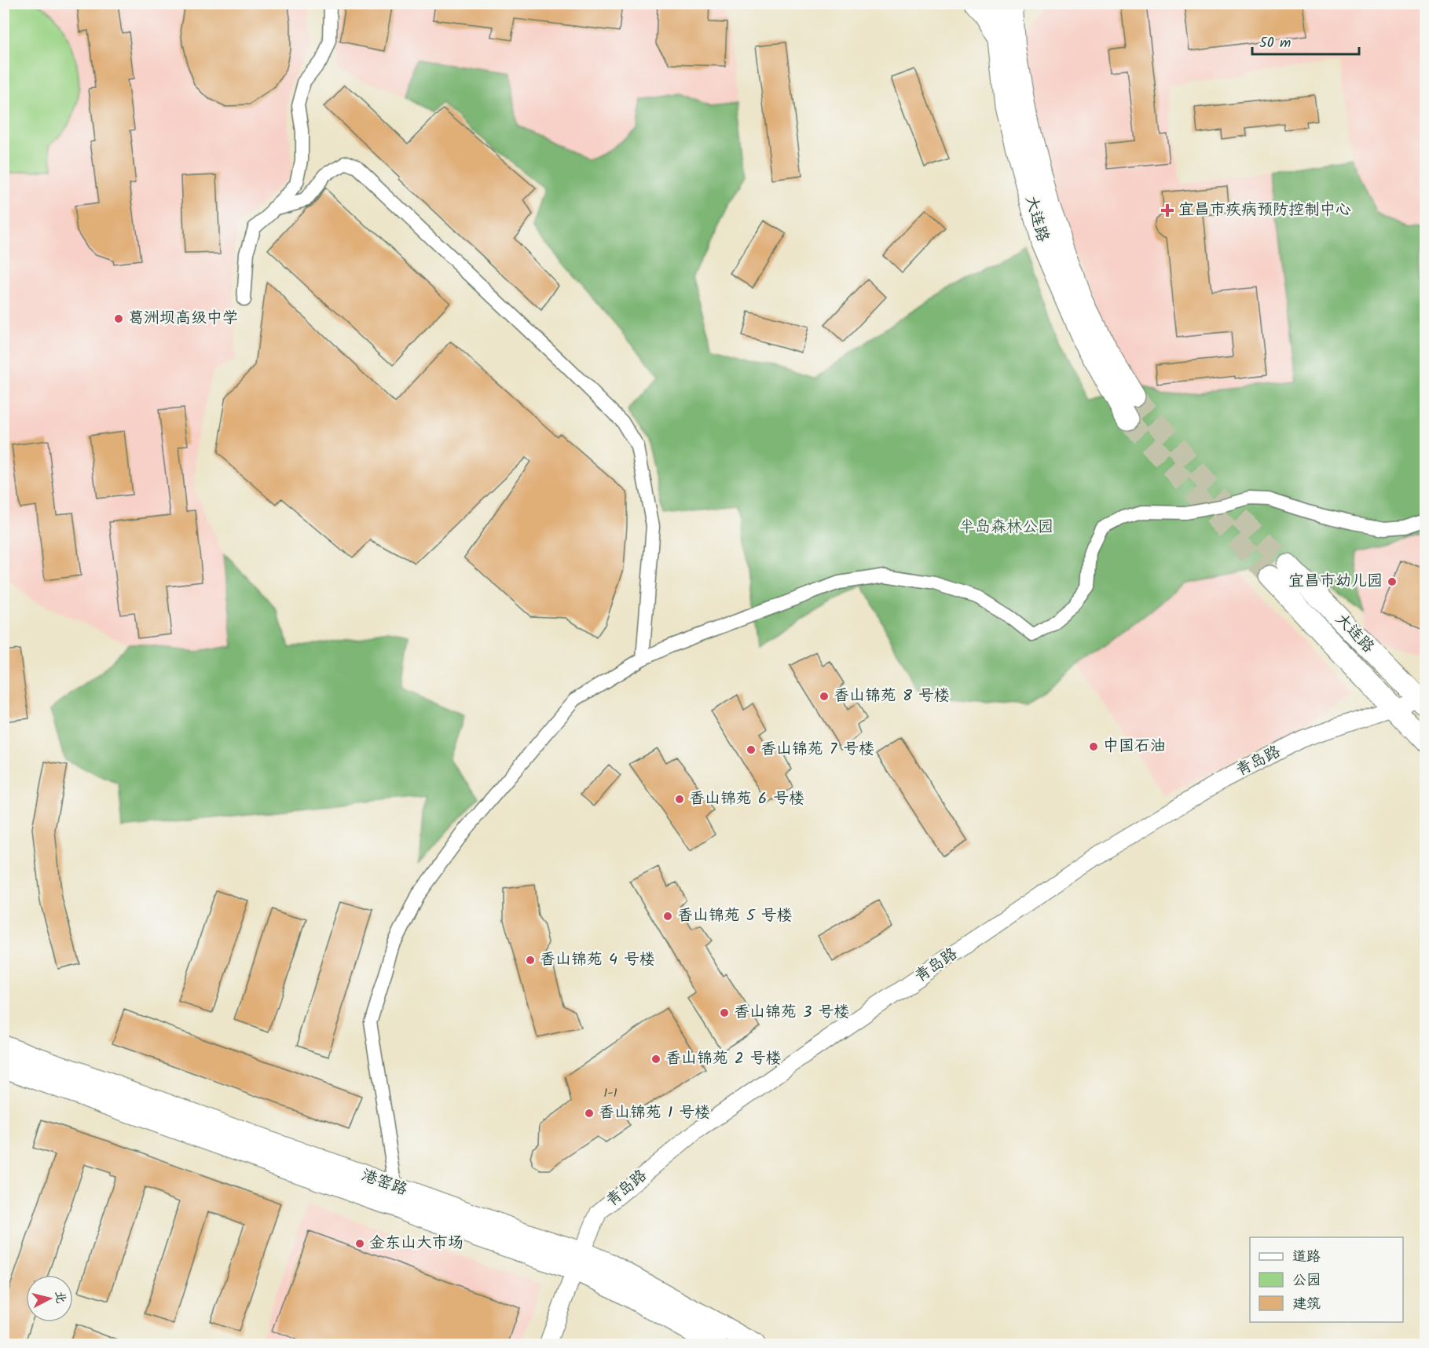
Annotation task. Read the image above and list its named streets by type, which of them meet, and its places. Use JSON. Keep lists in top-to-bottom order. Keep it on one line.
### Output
{"streets":{"main road":["大连路","港窑路"],"street":["青岛路"]},"crossings":[["大连路","青岛路"],["青岛路","港窑路"]],"parks":["半岛森林公园"],"places":{"health":["宜昌市疾病预防控制中心"],"other":["葛洲坝高级中学","宜昌市幼儿园","香山锦苑 8 号楼","中国石油","香山锦苑 7 号楼","香山锦苑 6 号楼","香山锦苑 5 号楼","香山锦苑 4 号楼","香山锦苑 3 号楼","香山锦苑 2 号楼","香山锦苑 1 号楼","金东山大市场"]},"house_numbers":["1-1"],"legend":["道路","公园","建筑"],"scale_bar":"50 m","north":"right"}
